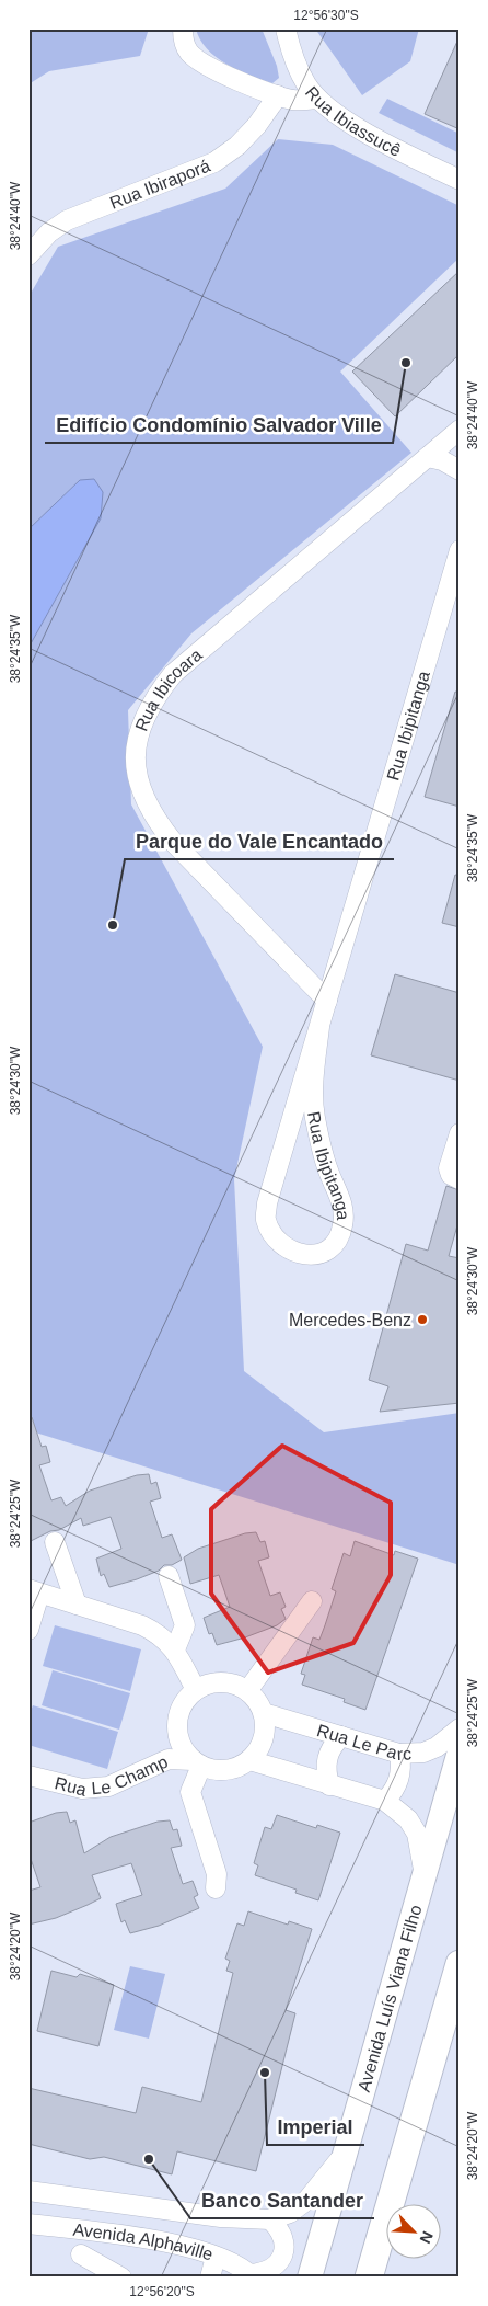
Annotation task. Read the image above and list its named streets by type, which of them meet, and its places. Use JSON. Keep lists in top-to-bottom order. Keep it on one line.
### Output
{"streets":{"main road":["Avenida Luís Viana Filho"],"street":["Rua Ibiassucê","Rua Ibiraporá","Rua Ibicoara","Rua Ibipitanga","Rua Le Parc","Rua Le Champ","Avenida Alphaville"]},"crossings":[["Rua Ibicoara","Rua Ibipitanga"],["Rua Le Parc","Rua Le Champ"],["Avenida Luís Viana Filho","Avenida Alphaville"]],"places":["Edifício Condomínio Salvador Ville","Parque do Vale Encantado","Mercedes-Benz","Imperial","Banco Santander"],"north":"bottom right","coordinates":["12°56'30\"S","38°24'40\"W","38°24'35\"W","38°24'30\"W","38°24'25\"W","38°24'20\"W","12°56'20\"S"]}
